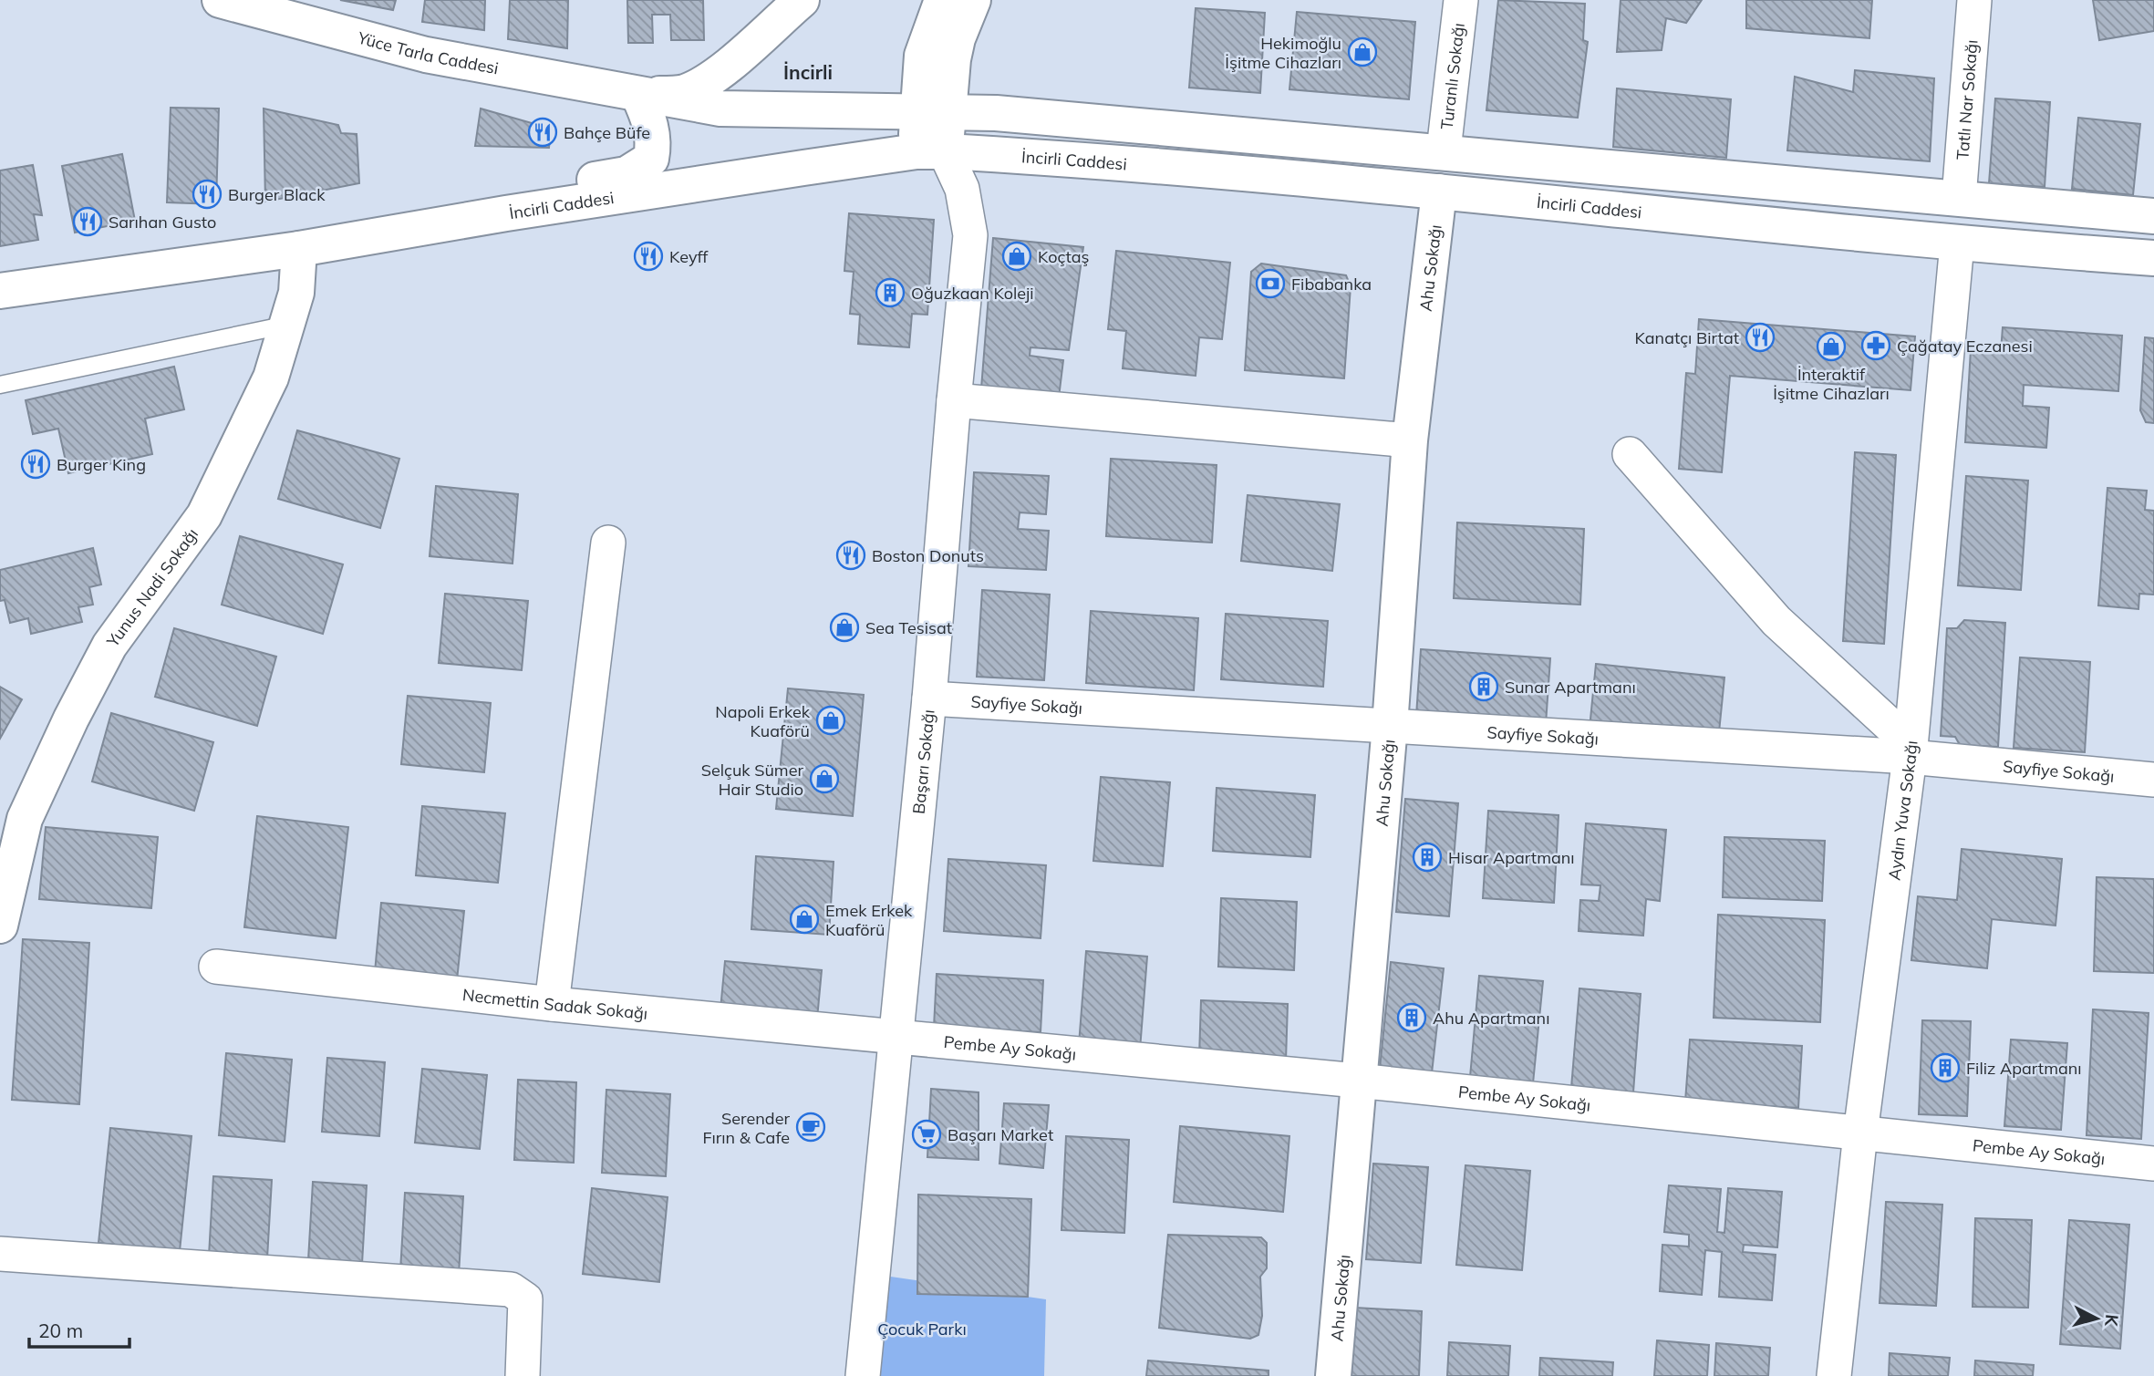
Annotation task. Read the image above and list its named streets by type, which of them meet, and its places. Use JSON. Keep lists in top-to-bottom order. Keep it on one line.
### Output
{"streets":{"main road":["Yüce Tarla Caddesi","İncirli Caddesi","Ahu Sokağı","Yunus Nadi Sokağı"],"street":["Turanlı Sokağı","Tatlı Nar Sokağı","Sayfiye Sokağı","Başarı Sokağı","Aydın Yuva Sokağı","Necmettin Sadak Sokağı","Pembe Ay Sokağı"]},"crossings":[["Turanlı Sokağı","Ahu Sokağı"],["İncirli Caddesi","Ahu Sokağı"],["İncirli Caddesi","Yunus Nadi Sokağı"],["İncirli Caddesi","Başarı Sokağı"],["İncirli Caddesi","Aydın Yuva Sokağı"],["Ahu Sokağı","Sayfiye Sokağı"],["Ahu Sokağı","Pembe Ay Sokağı"],["Sayfiye Sokağı","Başarı Sokağı"],["Sayfiye Sokağı","Aydın Yuva Sokağı"],["Başarı Sokağı","Necmettin Sadak Sokağı"],["Başarı Sokağı","Pembe Ay Sokağı"],["Aydın Yuva Sokağı","Pembe Ay Sokağı"],["Necmettin Sadak Sokağı","Pembe Ay Sokağı"]],"districts":["İncirli"],"parks":["Çocuk Parkı"],"places":{"shop":["Hekimoğlu İşitme Cihazları","Koçtaş","İnteraktif İşitme Cihazları","Sea Tesisat","Napoli Erkek Kuaförü","Selçuk Sümer Hair Studio","Emek Erkek Kuaförü"],"restaurant":["Bahçe Büfe","Burger Black","Sarıhan Gusto","Keyff","Kanatçı Birtat","Burger King","Boston Donuts"],"bank":["Fibabanka"],"building":["Oğuzkaan Koleji","Sunar Apartmanı","Hisar Apartmanı","Ahu Apartmanı","Filiz Apartmanı"],"pharmacy":["Çağatay Eczanesi"],"cafe":["Serender Fırın & Cafe"],"supermarket":["Başarı Market"]},"scale_bar":"20 m","north":"right"}
